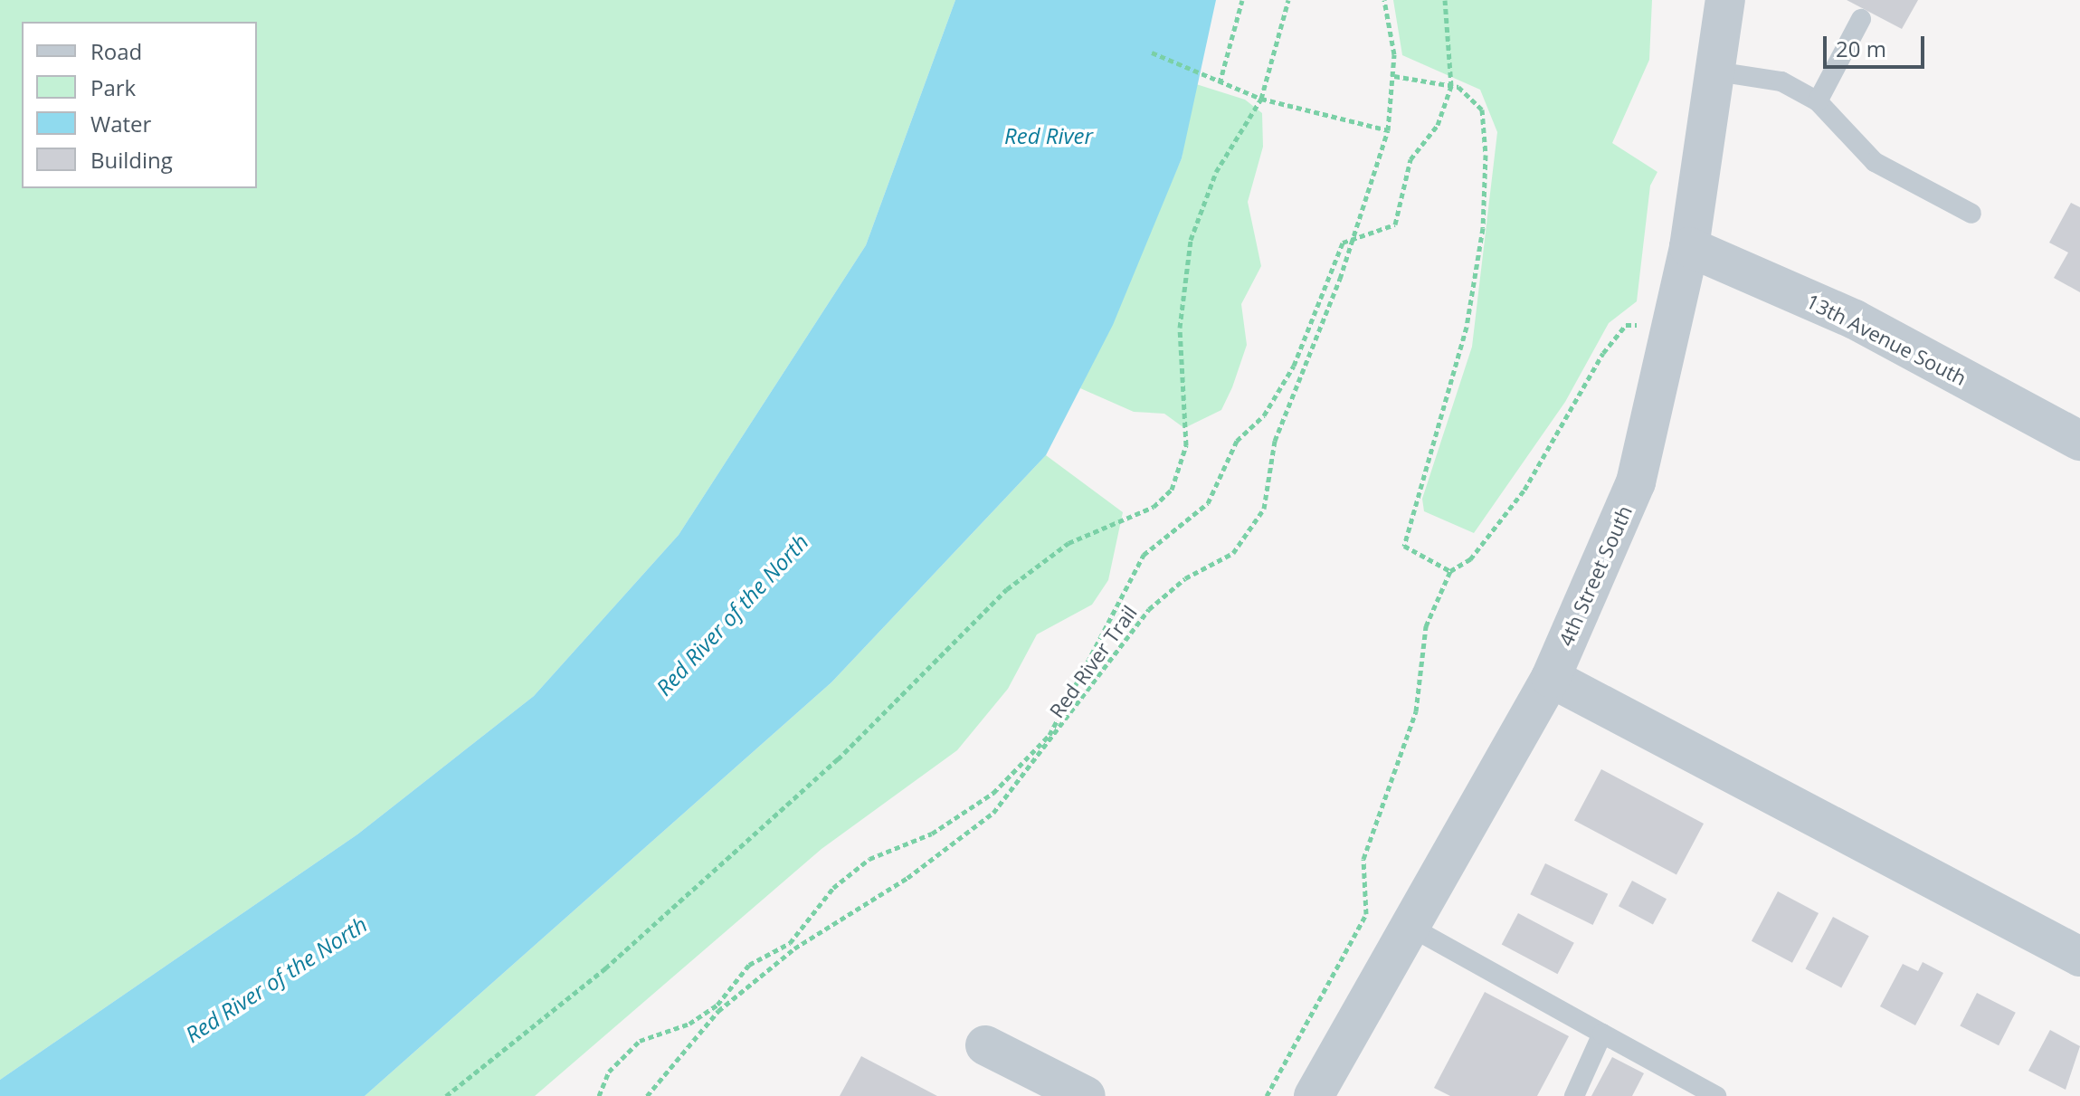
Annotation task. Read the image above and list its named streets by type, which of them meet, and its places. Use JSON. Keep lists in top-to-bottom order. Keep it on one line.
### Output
{"streets":{"street":["13th Avenue South","4th Street South"],"path":["Red River Trail"]},"crossings":[["13th Avenue South","4th Street South"]],"water":["Red River","Red River of the North"],"legend":["Road","Park","Water","Building"],"scale_bar":"20 m"}
